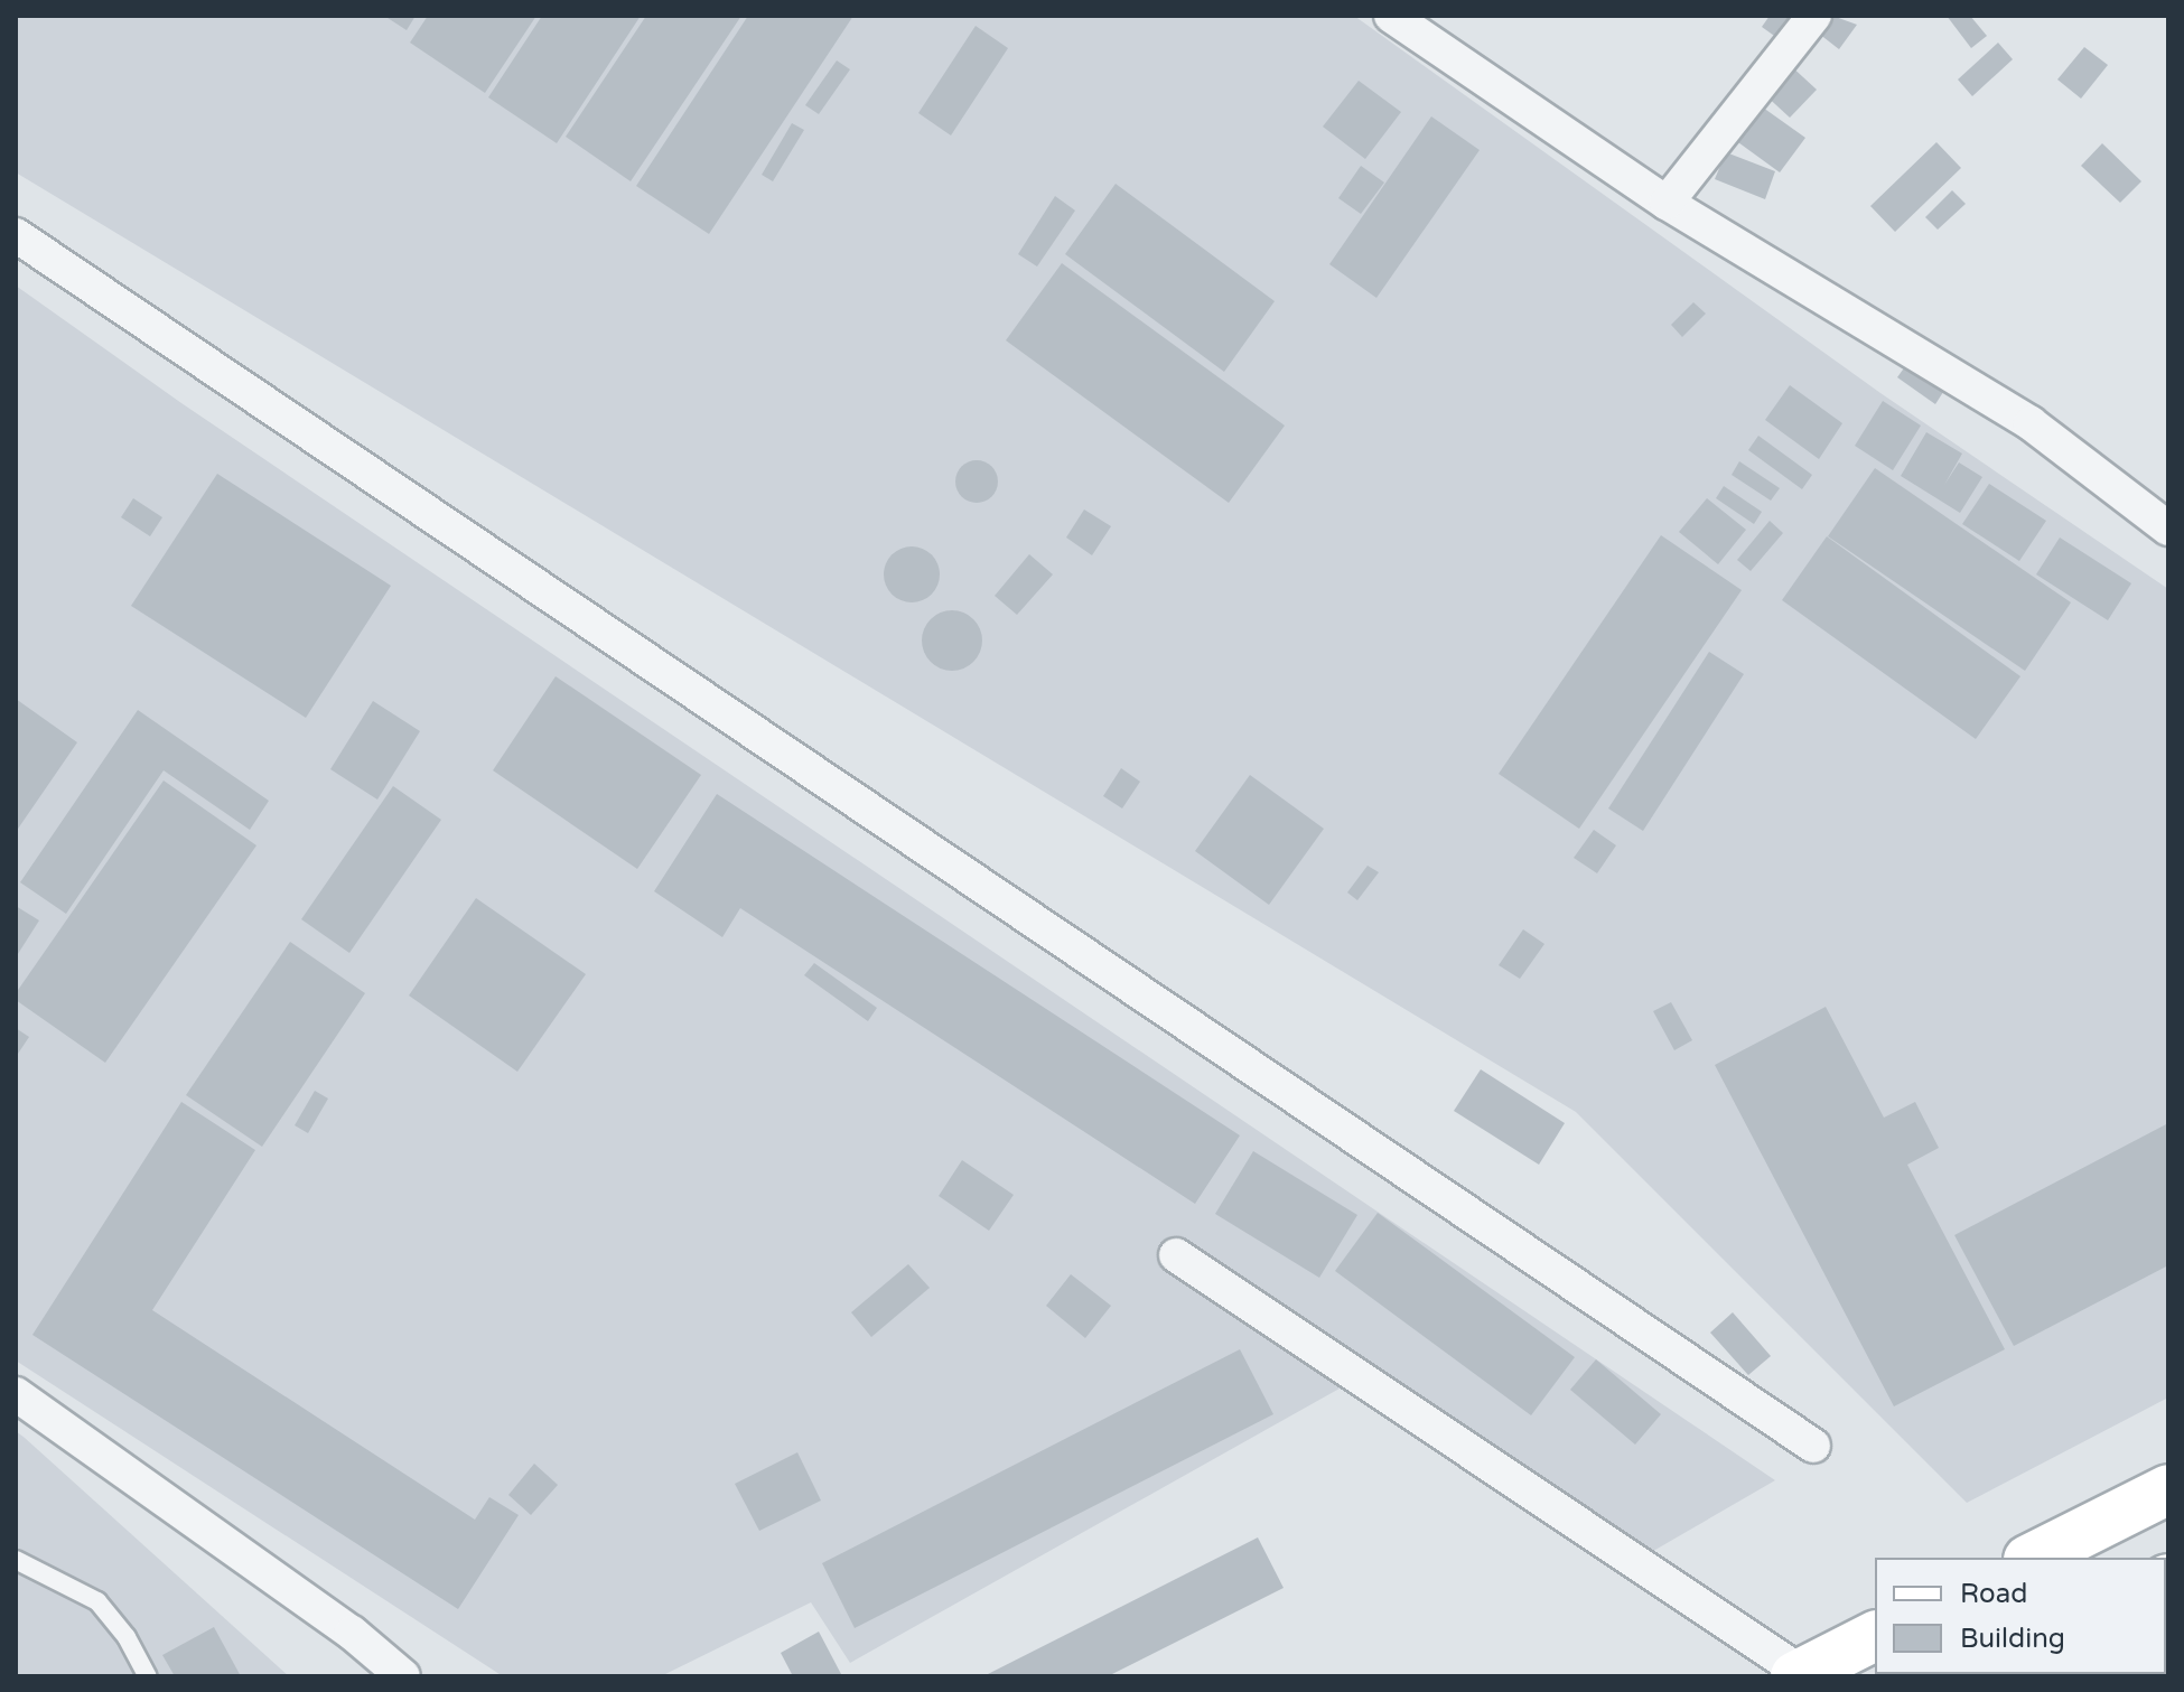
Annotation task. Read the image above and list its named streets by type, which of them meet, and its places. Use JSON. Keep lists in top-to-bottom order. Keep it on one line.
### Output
{"legend":["Road","Building"]}
